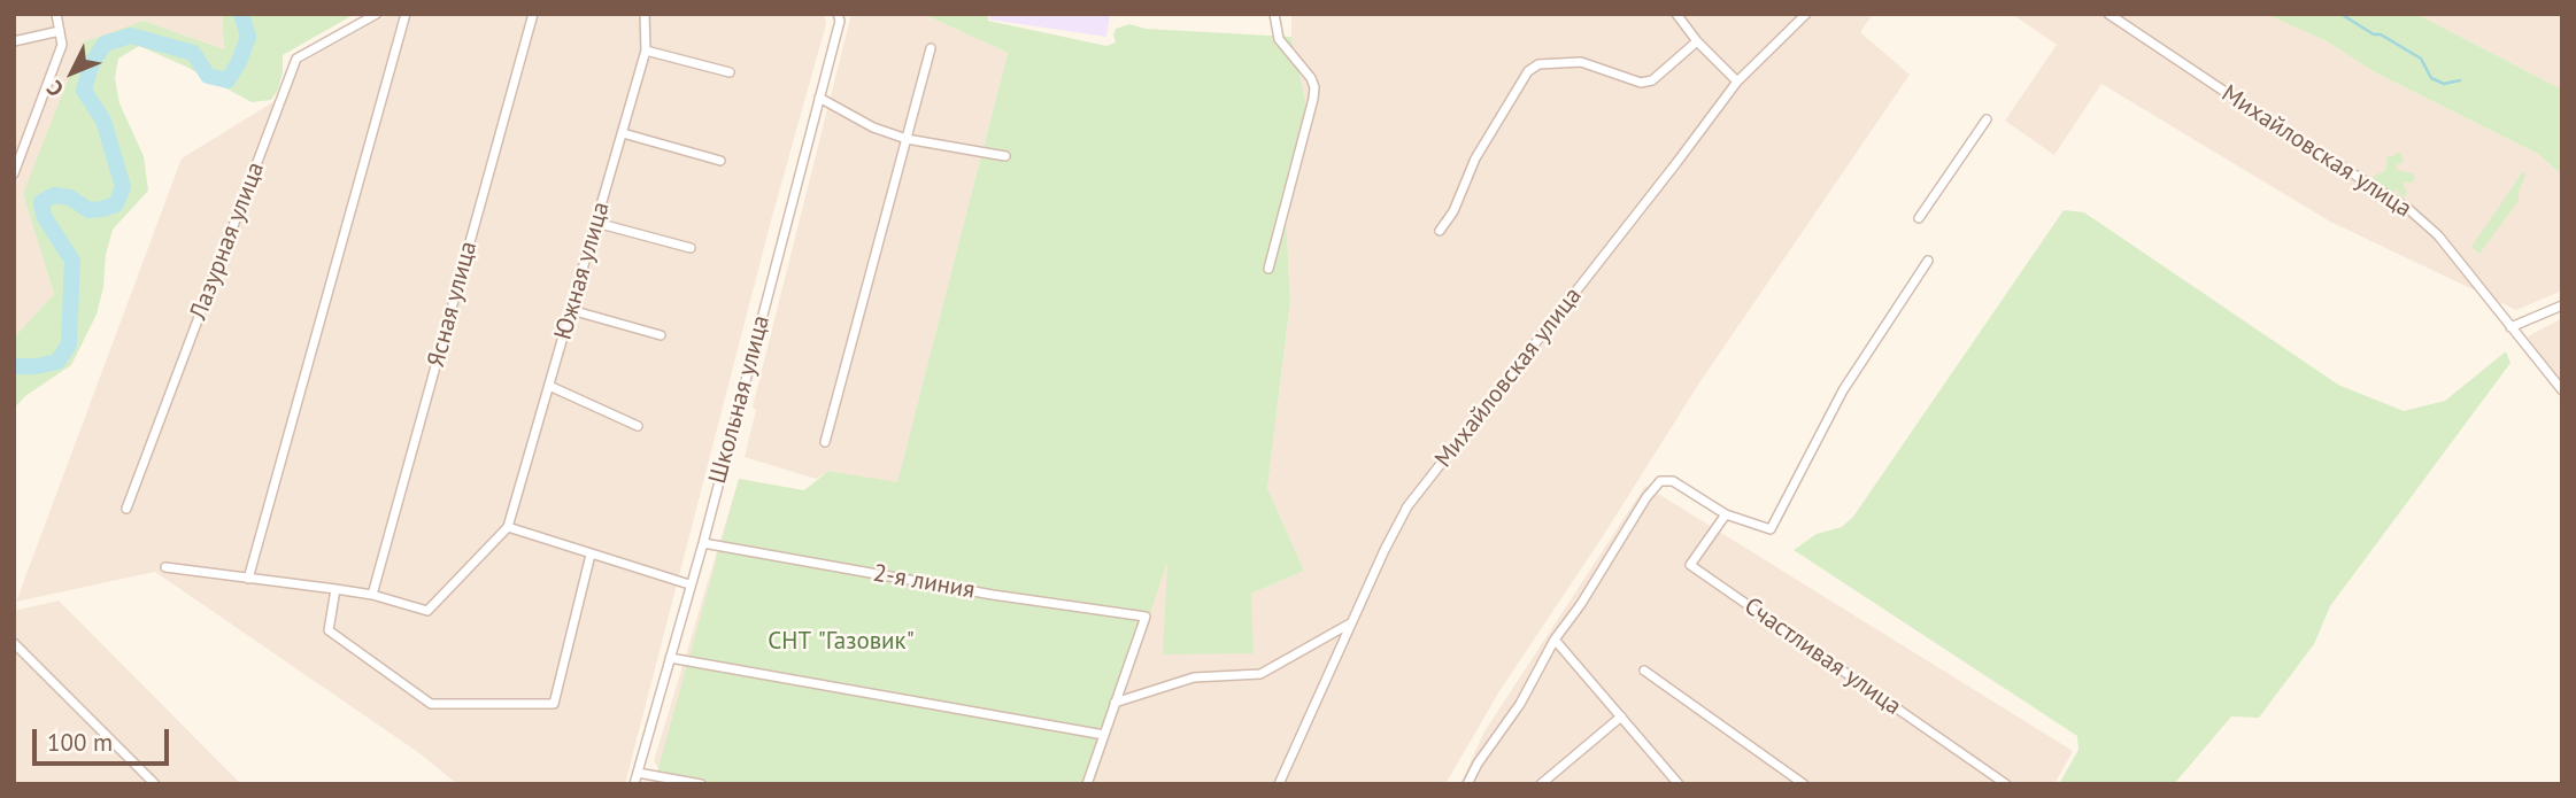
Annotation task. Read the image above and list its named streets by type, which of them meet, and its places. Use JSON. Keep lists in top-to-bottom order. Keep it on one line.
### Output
{"streets":{"street":["Михайловская улица","Лазурная улица","Южная улица","Ясная улица","Школьная улица","2-я линия","Счастливая улица"]},"crossings":[["Школьная улица","2-я линия"]],"parks":["СНТ \"Газовик\""],"scale_bar":"100 m","north":"bottom left"}
